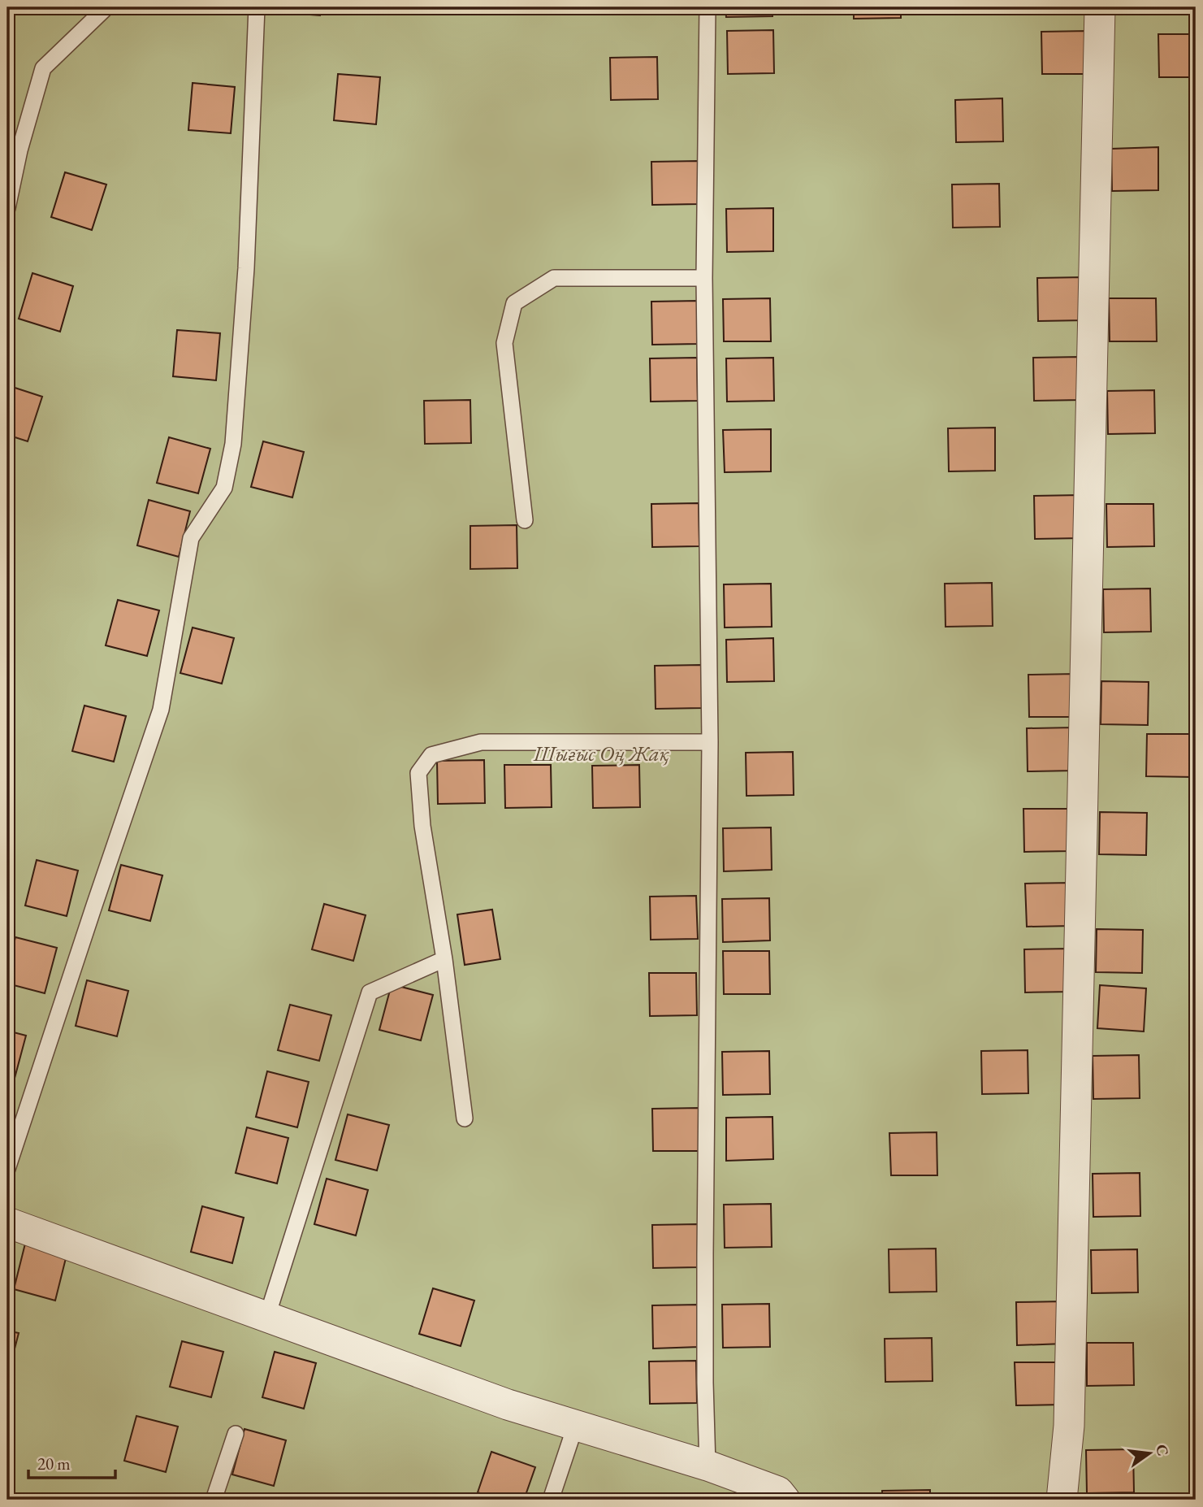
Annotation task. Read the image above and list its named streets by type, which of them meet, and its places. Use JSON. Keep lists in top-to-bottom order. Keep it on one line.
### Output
{"parks":["Шығыс Оң Жақ"],"scale_bar":"20 m","north":"right"}
